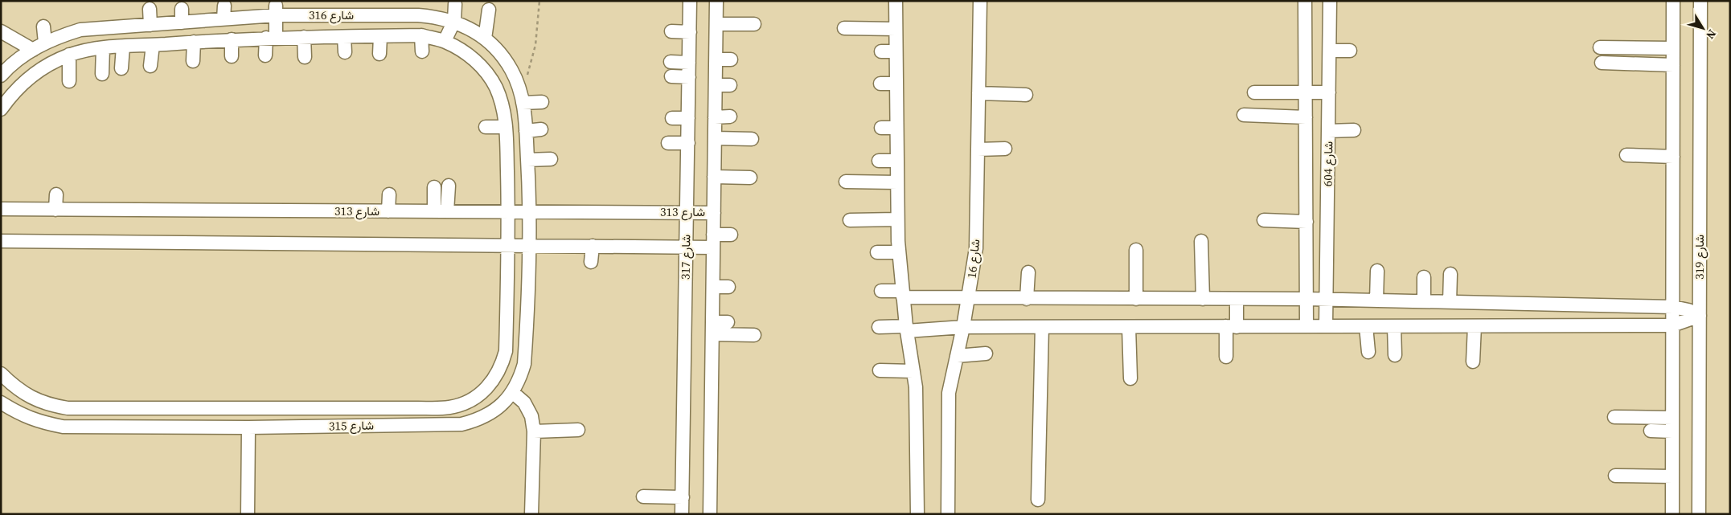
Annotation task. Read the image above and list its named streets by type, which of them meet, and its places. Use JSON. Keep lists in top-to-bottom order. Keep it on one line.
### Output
{"streets":{"street":["شارع 316","شارع 604","شارع 313","شارع 317","شارع 319","شارع 16","شارع 315"]},"crossings":[["شارع 316","شارع 313"],["شارع 316","شارع 315"],["شارع 313","شارع 317"],["شارع 313","شارع 315"]],"north":"bottom right"}
